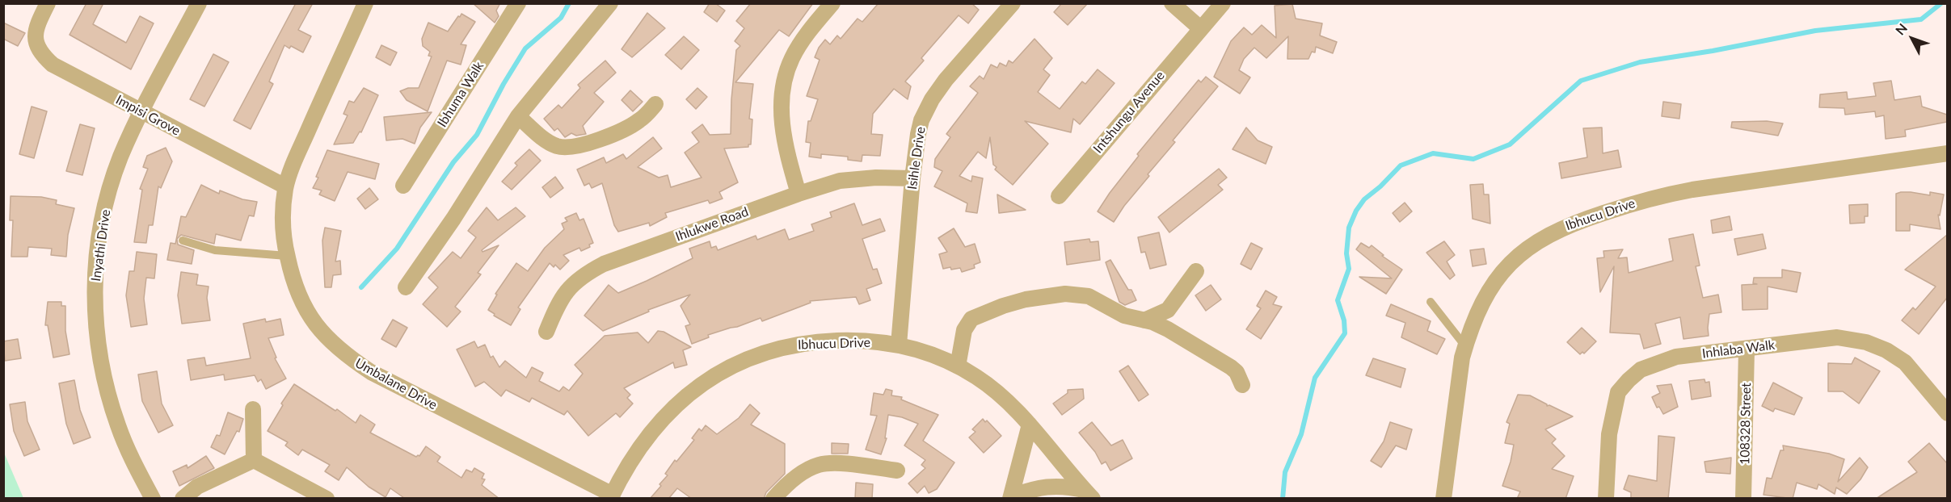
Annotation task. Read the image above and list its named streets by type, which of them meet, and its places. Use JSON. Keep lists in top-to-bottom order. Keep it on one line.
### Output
{"streets":{"street":["Ibhuma Walk","Intshungu Avenue","Impisi Grove","Isihle Drive","Ibhucu Drive","Ihlukwe Road","Inyathi Drive","Inhlaba Walk","Umbalane Drive","108328 Street"]},"crossings":[["Impisi Grove","Inyathi Drive"],["Impisi Grove","Umbalane Drive"],["Isihle Drive","Ibhucu Drive"],["Isihle Drive","Ihlukwe Road"],["Ibhucu Drive","Umbalane Drive"],["Inhlaba Walk","108328 Street"]],"north":"top left"}
